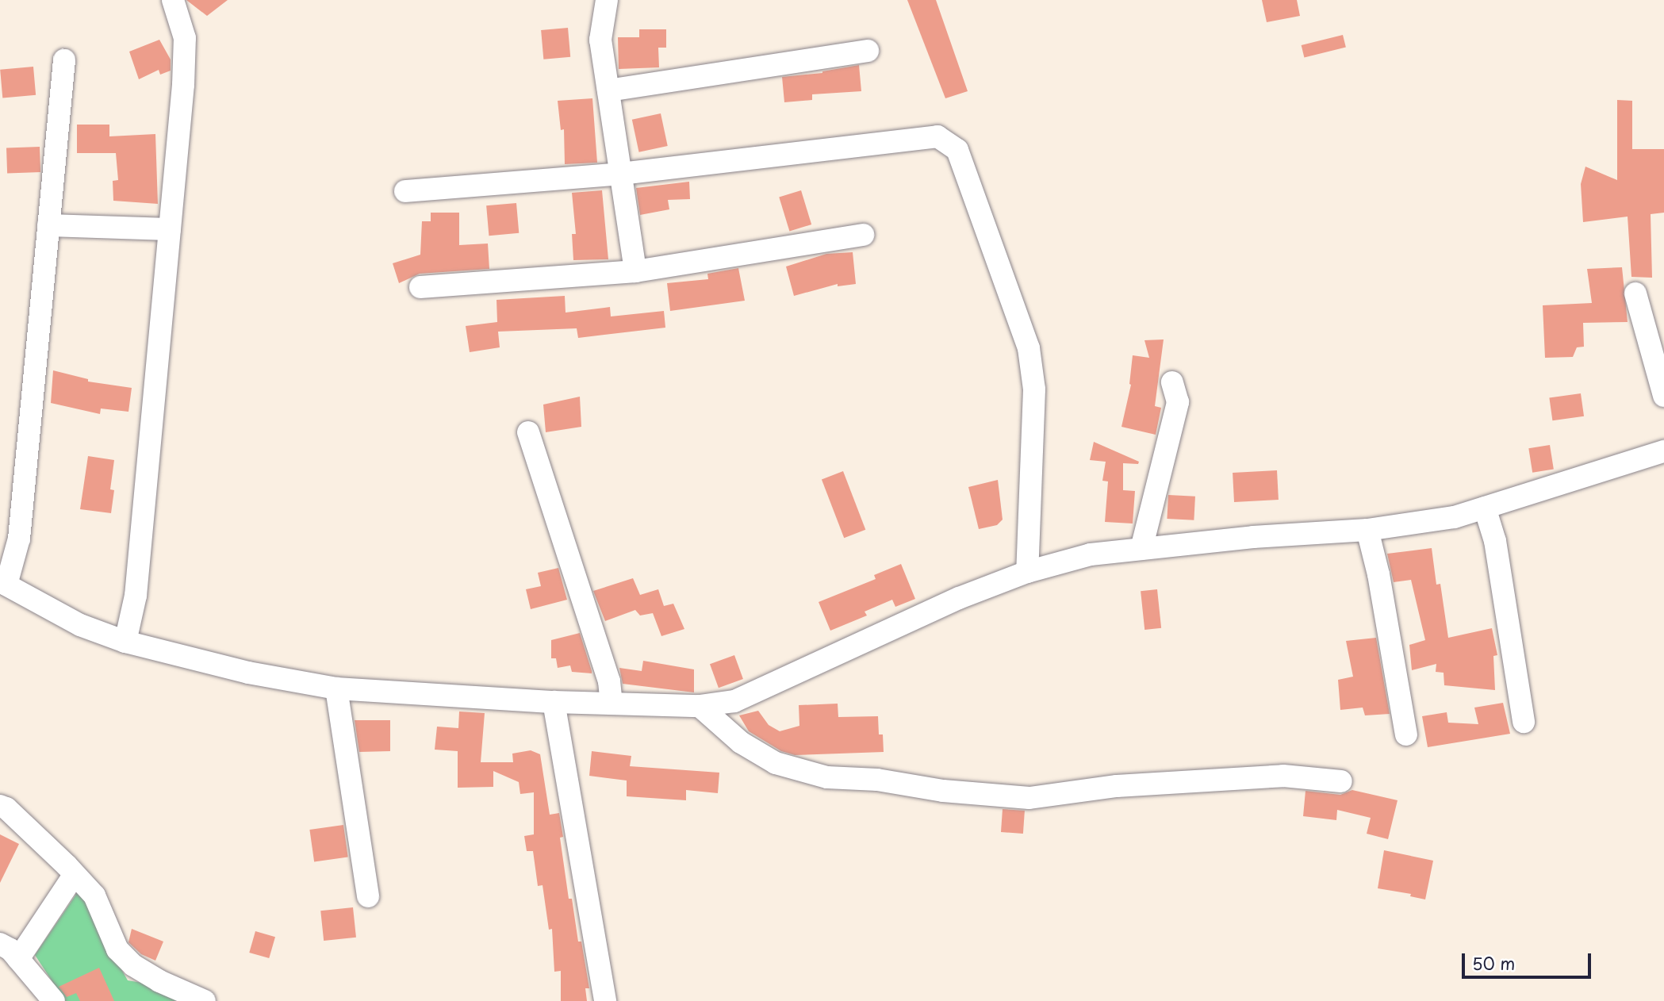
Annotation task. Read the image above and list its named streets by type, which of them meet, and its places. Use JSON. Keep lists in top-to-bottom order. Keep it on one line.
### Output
{"scale_bar":"50 m"}
